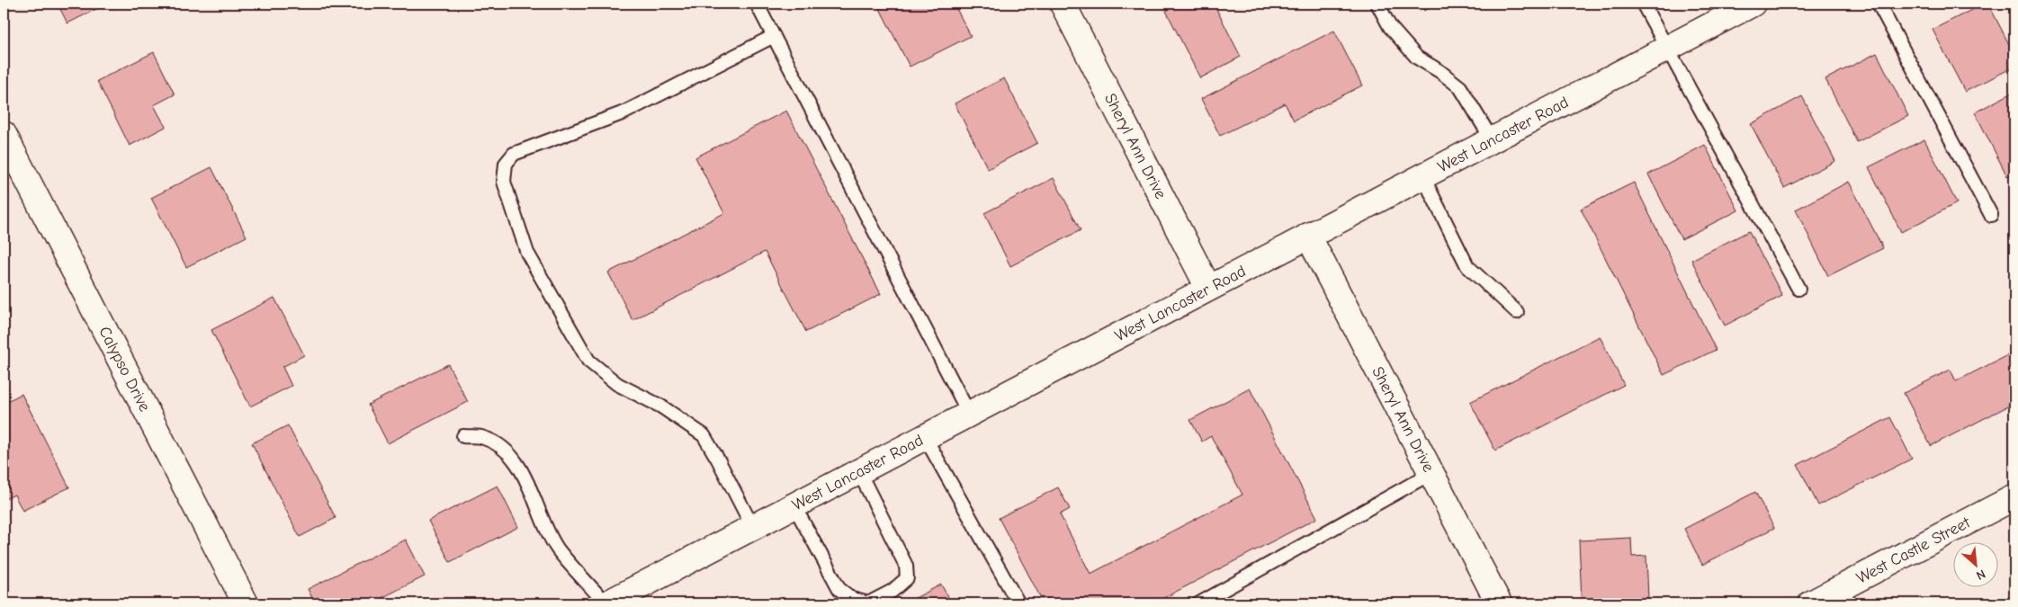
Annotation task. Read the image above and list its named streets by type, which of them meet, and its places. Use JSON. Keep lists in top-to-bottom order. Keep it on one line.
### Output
{"streets":{"street":["West Lancaster Road","Sheryl Ann Drive","Calypso Drive","West Castle Street"]},"crossings":[["West Lancaster Road","Sheryl Ann Drive"]],"north":"bottom right"}
